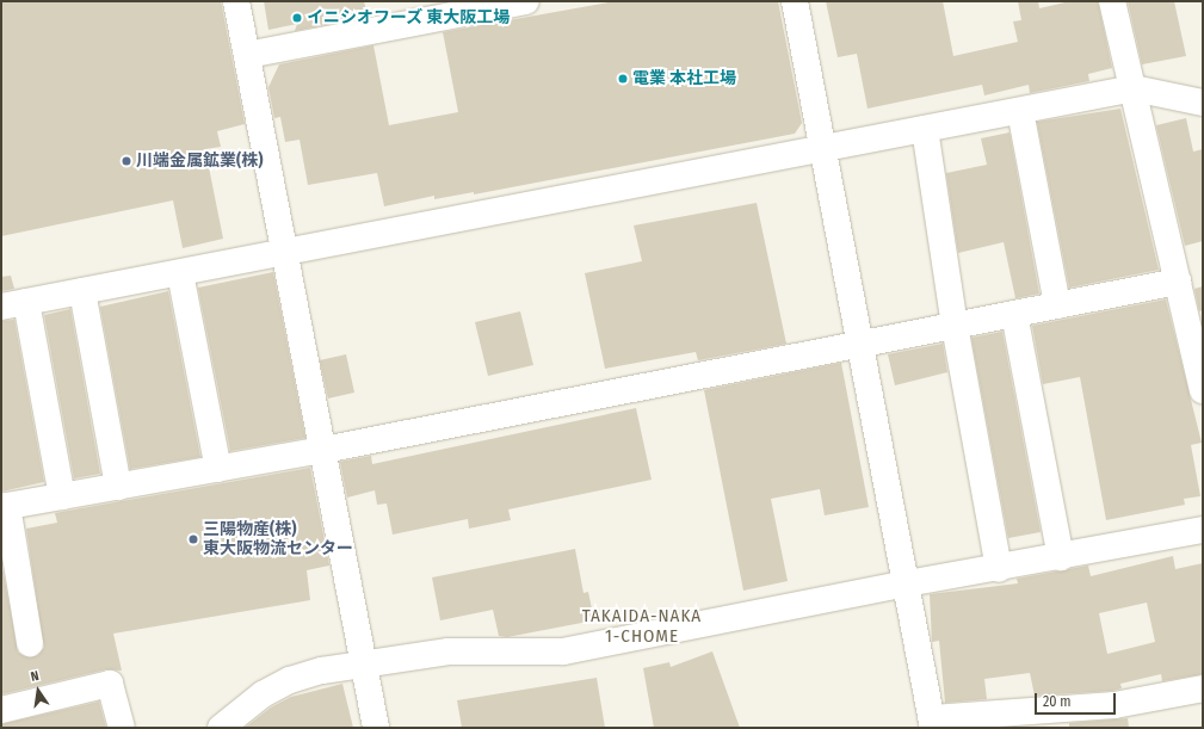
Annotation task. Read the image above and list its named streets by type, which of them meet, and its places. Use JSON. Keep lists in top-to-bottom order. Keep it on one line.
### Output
{"districts":["TAKAIDA-NAKA 1-CHOME"],"places":["イニシオフーズ 東大阪工場","電業 本社工場","川端金属鉱業(株)","三陽物産(株) 東大阪物流センター"],"scale_bar":"20 m","north":"top"}
